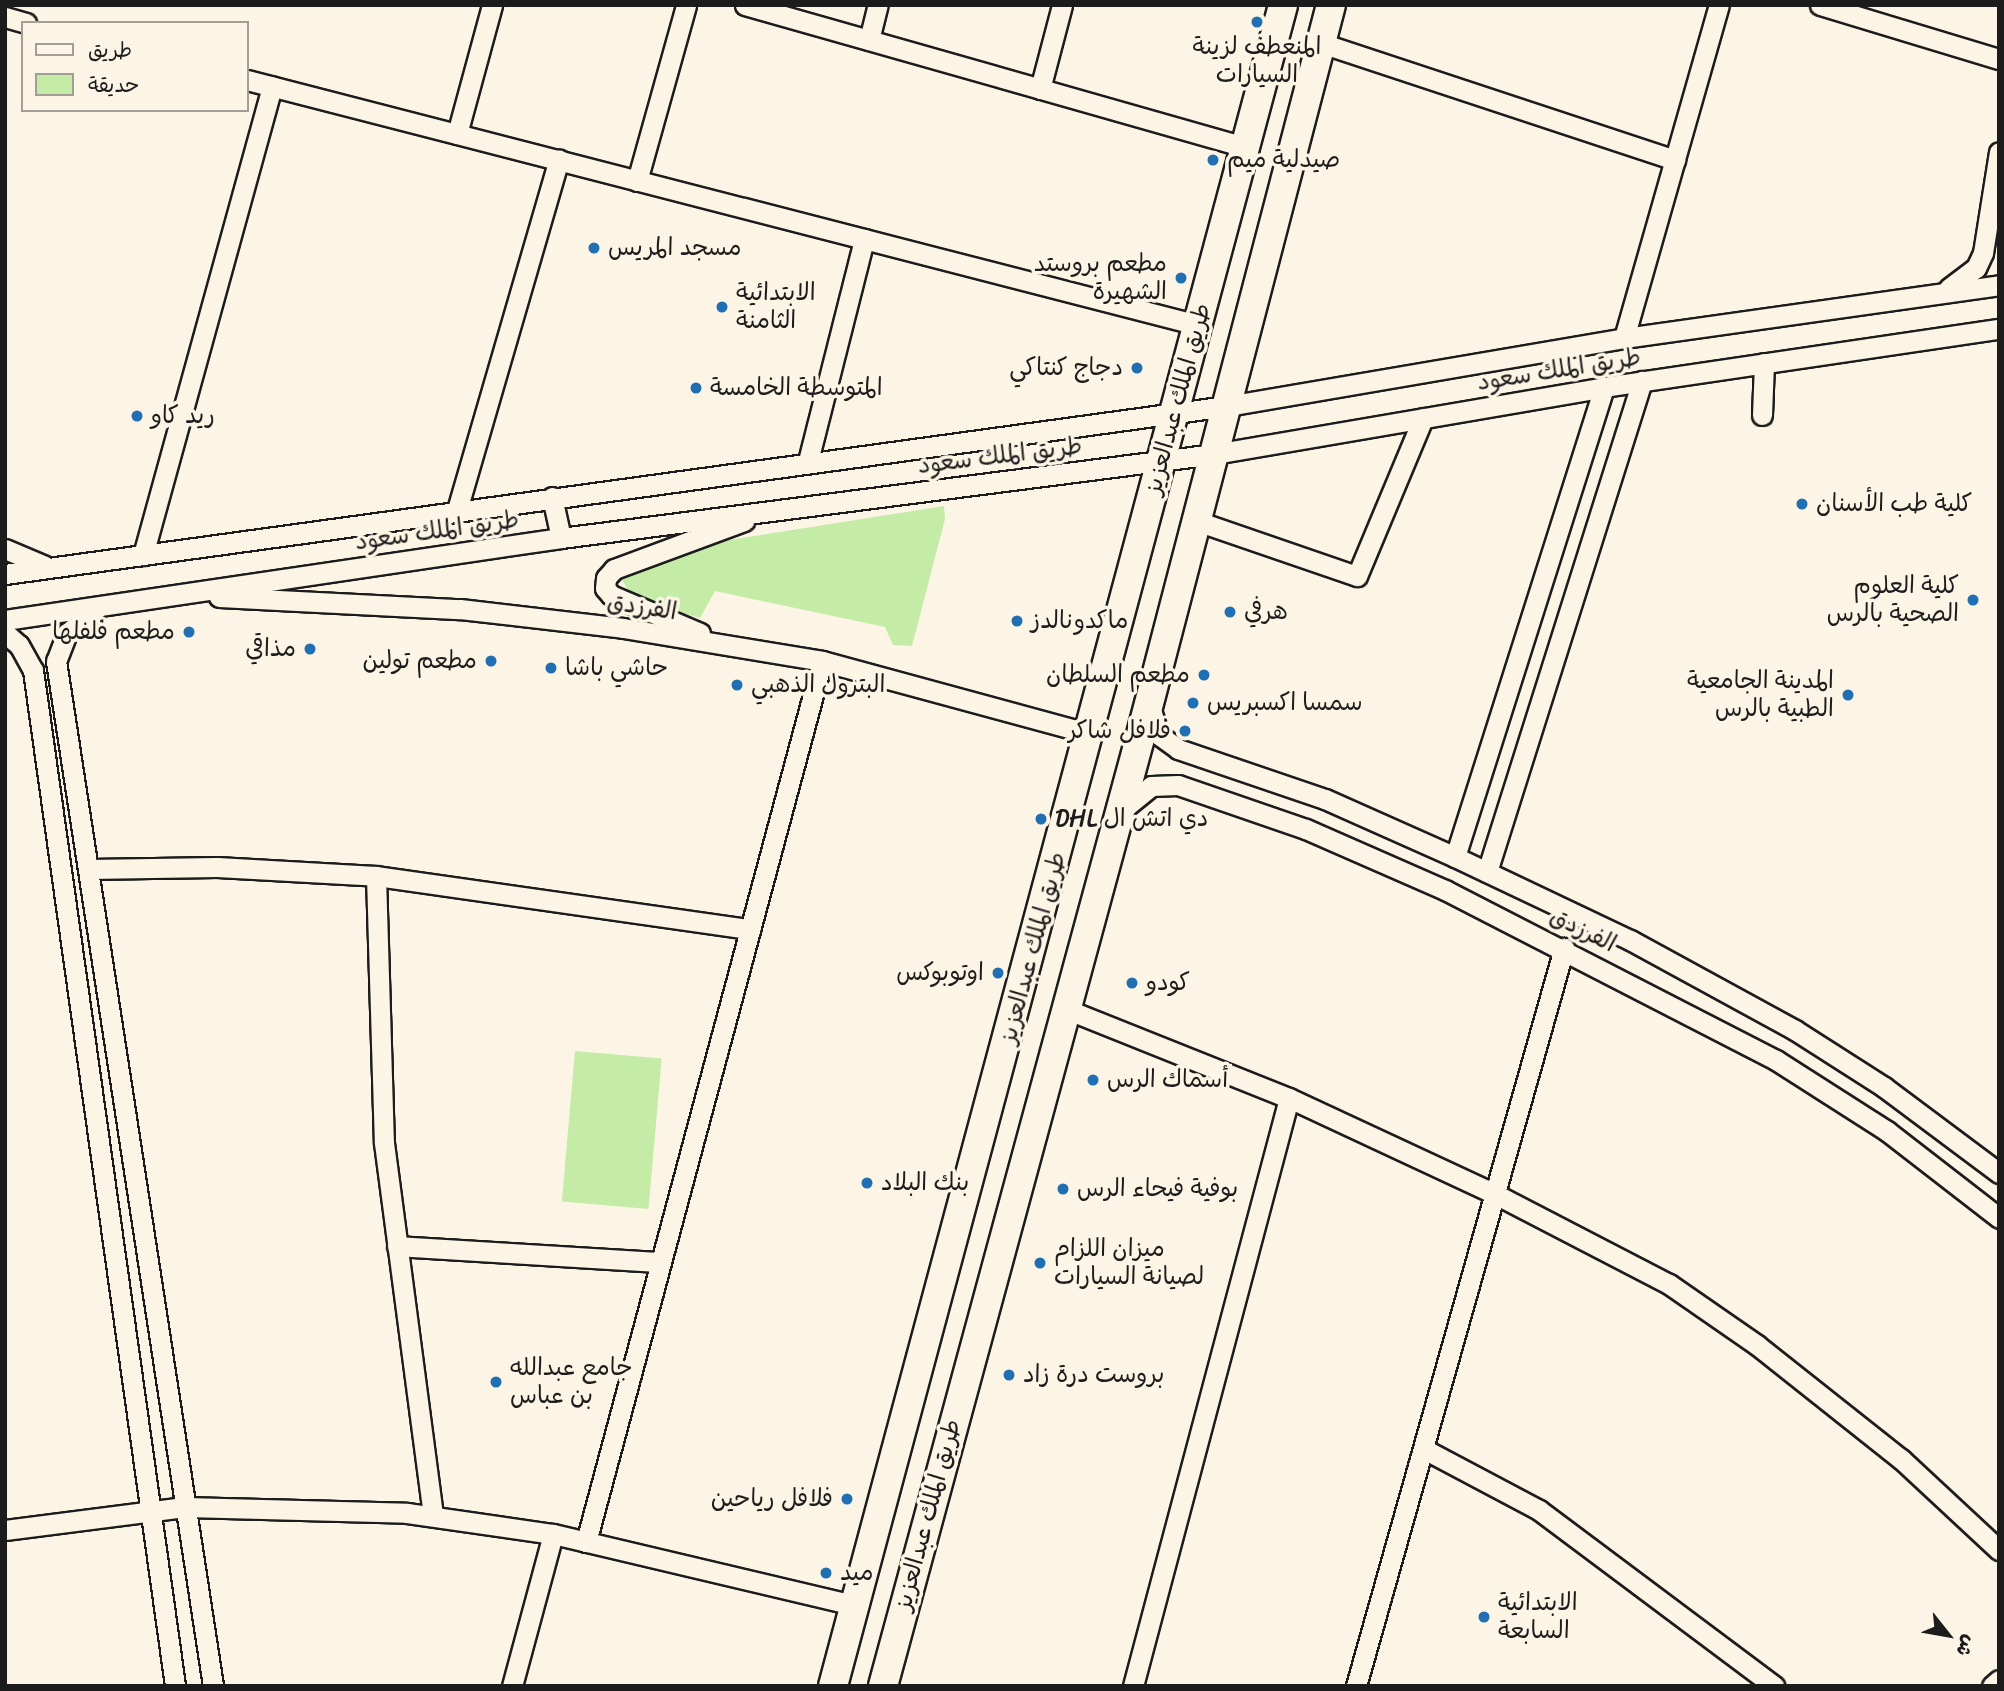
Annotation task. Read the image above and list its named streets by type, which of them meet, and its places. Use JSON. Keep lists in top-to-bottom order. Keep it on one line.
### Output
{"streets":{"highway":["طريق الملك عبدالعزيز"],"street":["طريق الملك سعود","الفرزدق"]},"crossings":[["طريق الملك سعود","طريق الملك عبدالعزيز"],["طريق الملك سعود","الفرزدق"],["طريق الملك عبدالعزيز","الفرزدق"]],"places":["المنعطف لزينة السيارات","صيدلية ميم","مسجد المريس","مطعم بروستد الشهيرة","الابتدائية الثامنة","دجاج كنتاكي","المتوسطة الخامسة","ريد كاو","كلية طب الأسنان","كلية العلوم الصحية بالرس","هرفي","ماكدونالدز","مطعم فلفلها","مذاقي","مطعم تولين","حاشي باشا","مطعم السلطان","البترول الذهبي","المدينة الجامعية الطبية بالرس","سمسا اكسبريس","فلافل شاكر","DHL دي اتش ال","اوتوبوكس","كودو","أسماك الرس","بنك البلاد","بوفية فيحاء الرس","ميزان اللزام لصيانة السيارات","بروست درة زاد","جامع عبدالله بن عباس","فلافل رياحين","ميد","الابتدائية السابعة"],"legend":["طريق","حديقة"],"north":"bottom right"}
